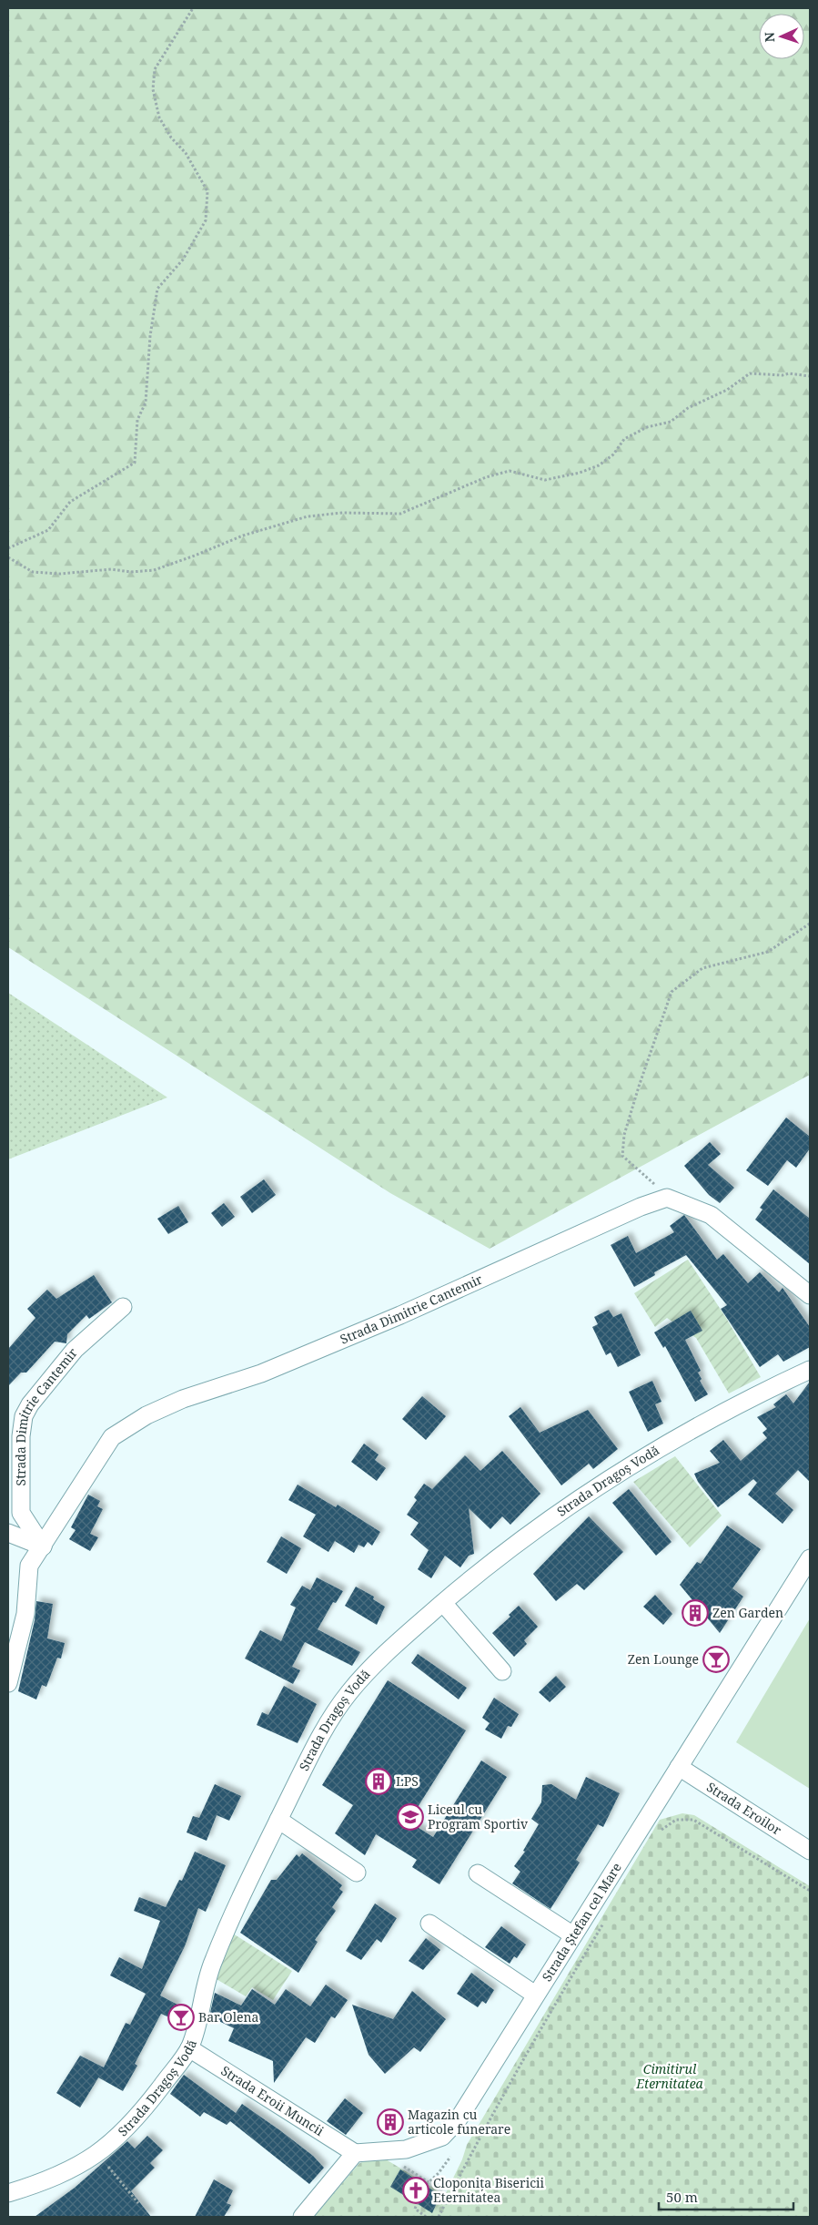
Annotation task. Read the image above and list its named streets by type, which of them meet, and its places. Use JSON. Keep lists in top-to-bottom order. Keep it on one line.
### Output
{"streets":{"street":["Strada Dimitrie Cantemir","Strada Dragoș Vodă","Strada Eroilor","Strada Ștefan cel Mare","Strada Eroii Muncii"]},"crossings":[["Strada Dragoș Vodă","Strada Eroii Muncii"],["Strada Eroilor","Strada Ștefan cel Mare"],["Strada Ștefan cel Mare","Strada Eroii Muncii"]],"parks":["Cimitirul Eternitatea"],"places":{"building":["Zen Garden","LPS","Magazin cu articole funerare"],"bar":["Zen Lounge","Bar Olena"],"school or university":["Liceul cu Program Sportiv"],"church":["Cloponița Bisericii Eternitatea"]},"scale_bar":"50 m","north":"left"}
